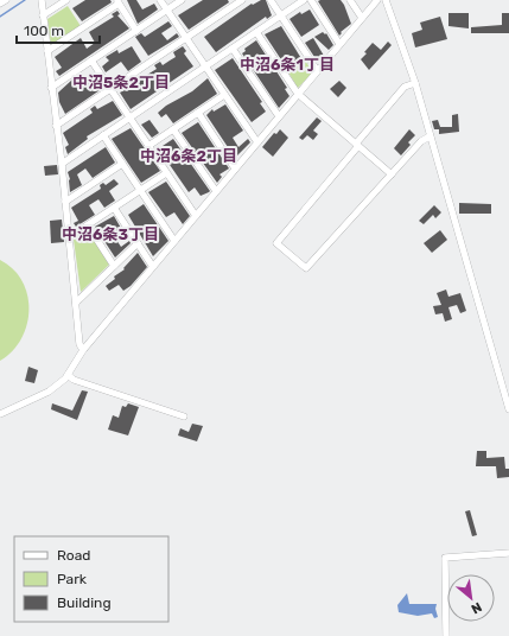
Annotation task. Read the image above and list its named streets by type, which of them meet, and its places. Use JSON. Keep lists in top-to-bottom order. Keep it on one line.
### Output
{"districts":["中沼6条1丁目","中沼5条2丁目","中沼6条2丁目","中沼6条3丁目"],"legend":["Road","Park","Building"],"scale_bar":"100 m","north":"bottom right"}
